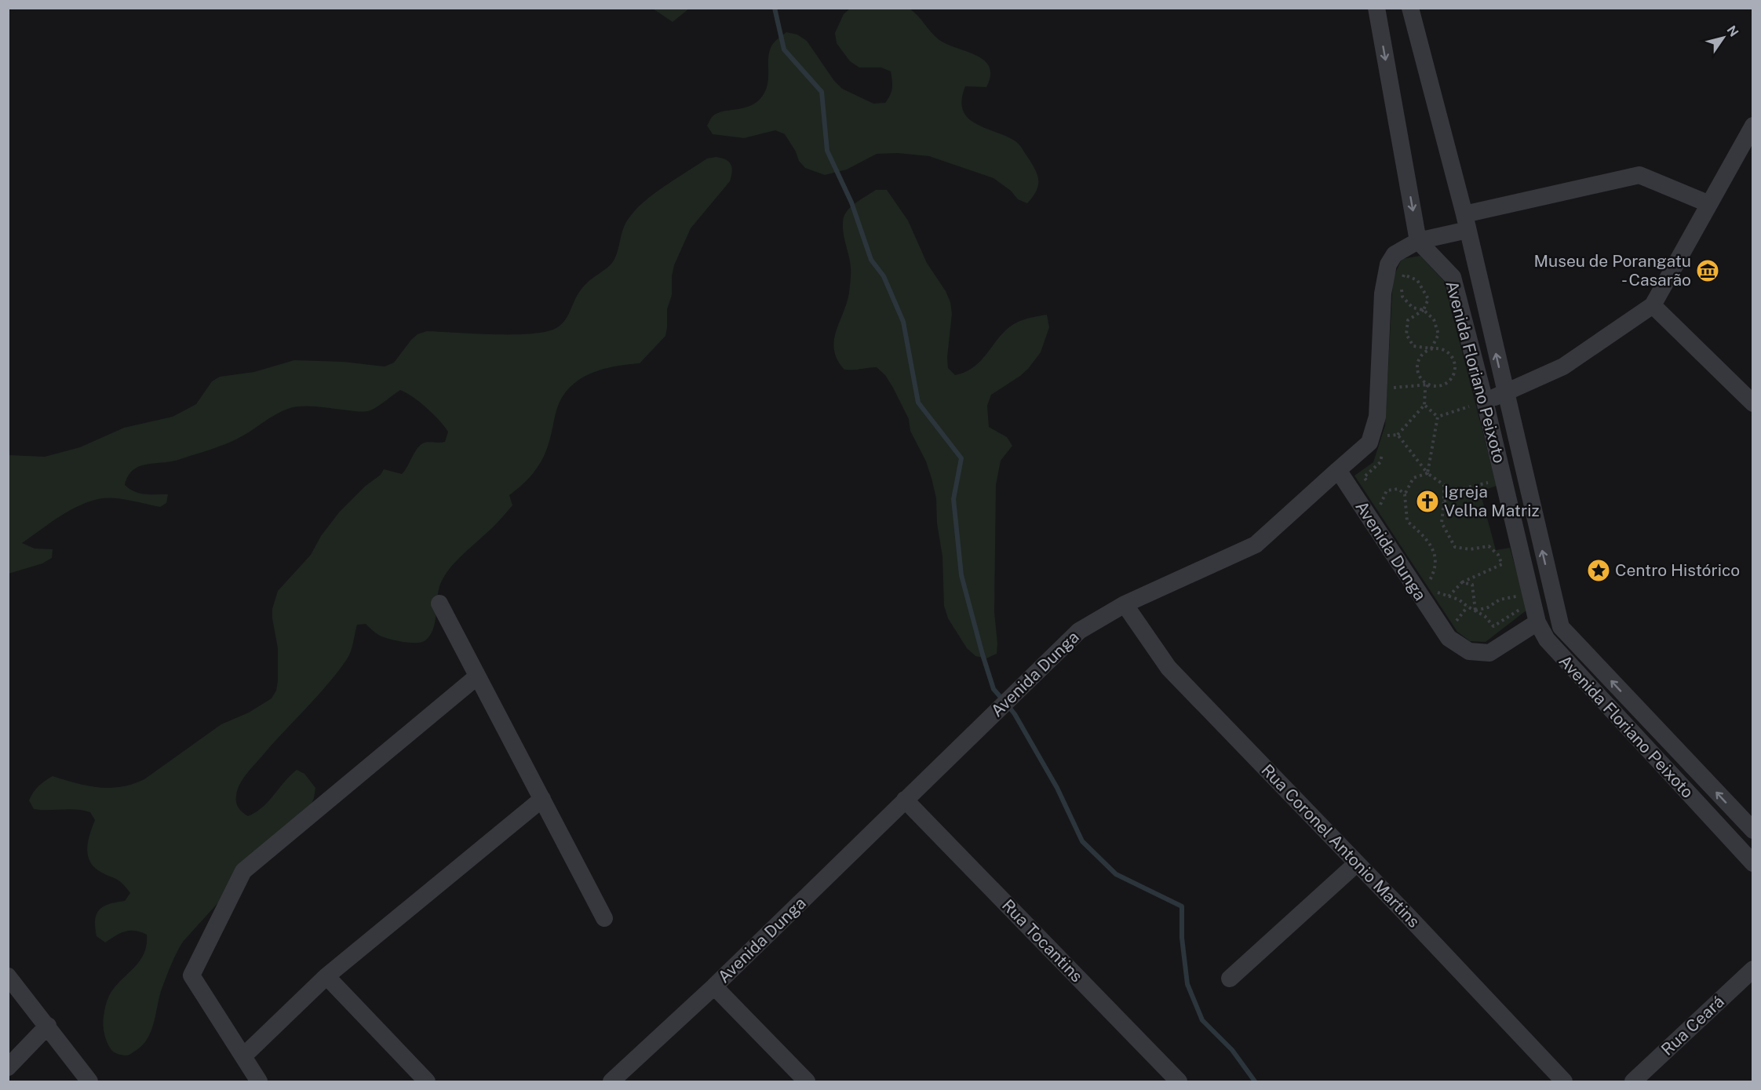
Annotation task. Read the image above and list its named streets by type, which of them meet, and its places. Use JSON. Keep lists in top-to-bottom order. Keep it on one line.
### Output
{"streets":{"street":["Avenida Floriano Peixoto","Avenida Dunga","Rua Coronel Antonio Martins","Rua Tocantins","Rua Ceará"]},"crossings":[["Avenida Floriano Peixoto","Avenida Dunga"],["Avenida Dunga","Rua Coronel Antonio Martins"],["Avenida Dunga","Rua Tocantins"]],"places":{"museum":["Museu de Porangatu - Casarão"],"church":["Igreja Velha Matriz"],"place":["Centro Histórico"]},"north":"top right"}
